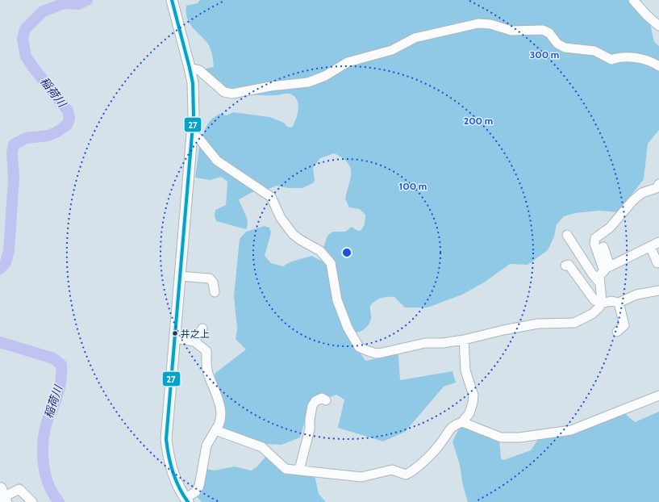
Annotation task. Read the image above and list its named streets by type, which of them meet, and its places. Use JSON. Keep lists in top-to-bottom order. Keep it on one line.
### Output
{"water":["稲荷川"],"places":["井之上"],"lines":["transit line 27"],"rings":["300 m","200 m","100 m"]}
